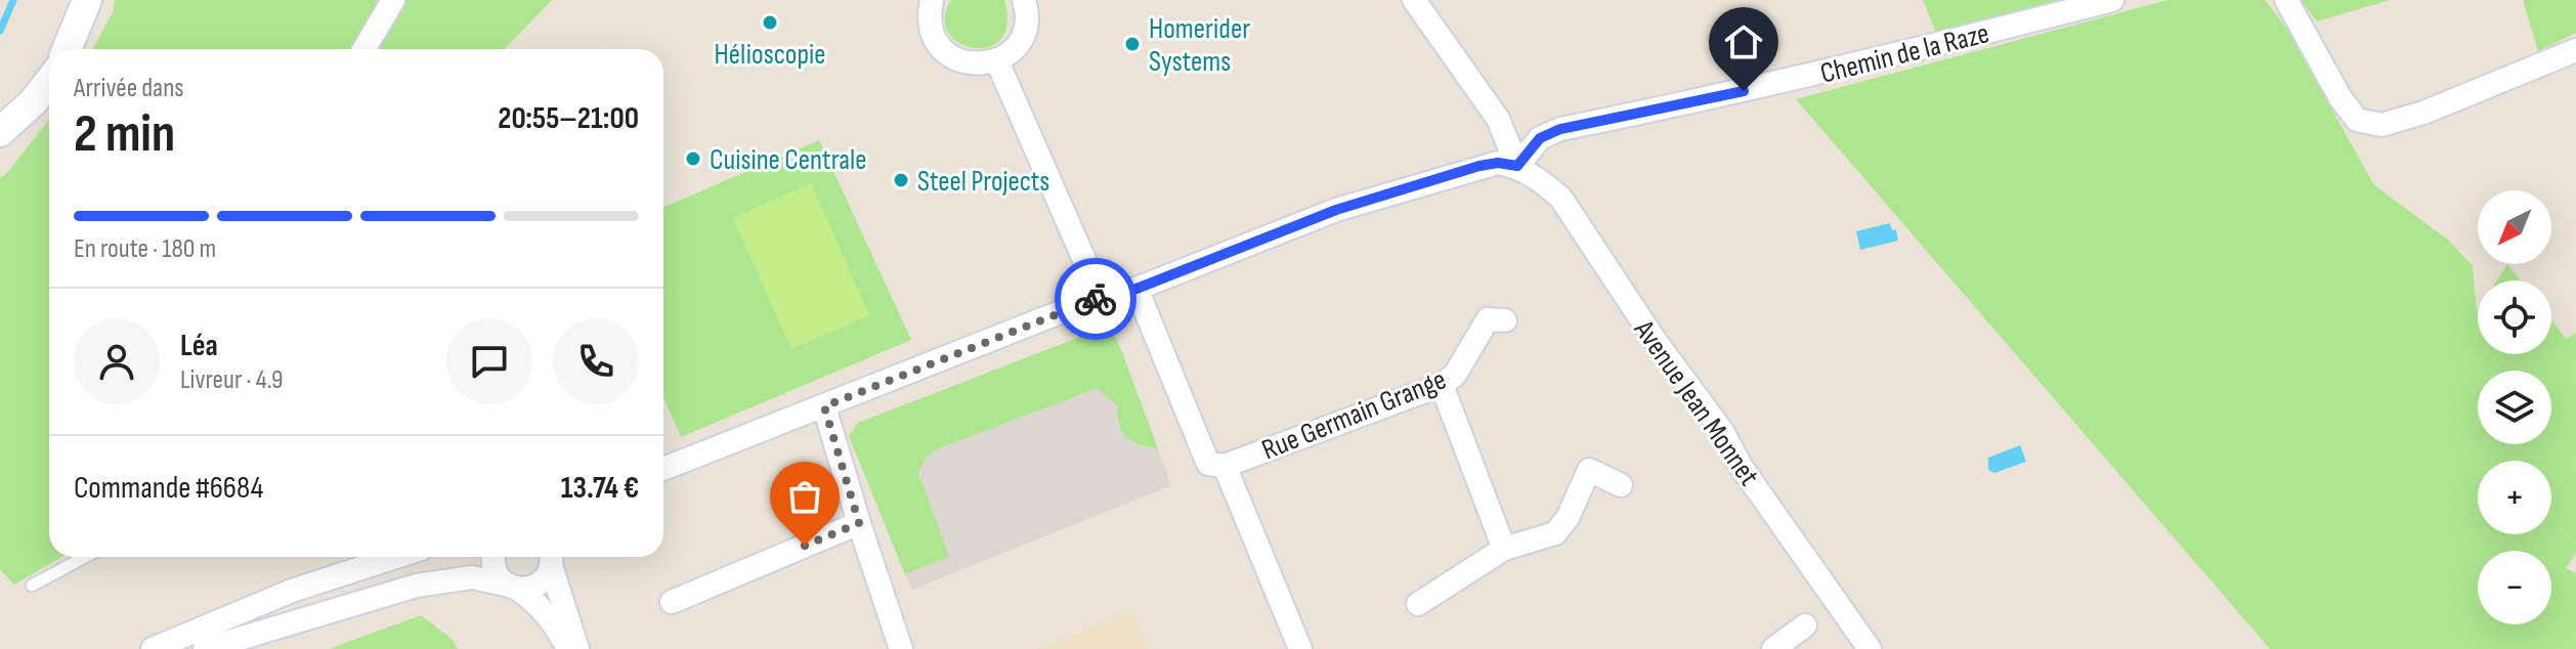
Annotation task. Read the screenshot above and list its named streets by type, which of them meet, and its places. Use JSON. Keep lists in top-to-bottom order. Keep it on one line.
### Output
{"streets":{"street":["Chemin de la Raze","Avenue Jean Monnet","Rue Germain Grange"]},"crossings":[["Chemin de la Raze","Avenue Jean Monnet"]],"places":["Hélioscopie","Homerider Systems","Cuisine Centrale","Steel Projects"],"north":"bottom left","page":{"heading":["2 min","Arrivée dans","20:55–21:00"],"panel":["Léa","Livreur · 4.9","Commande #6684","13.74 €"],"bar":"En route · 180 m","map_buttons":["+","−"]}}
